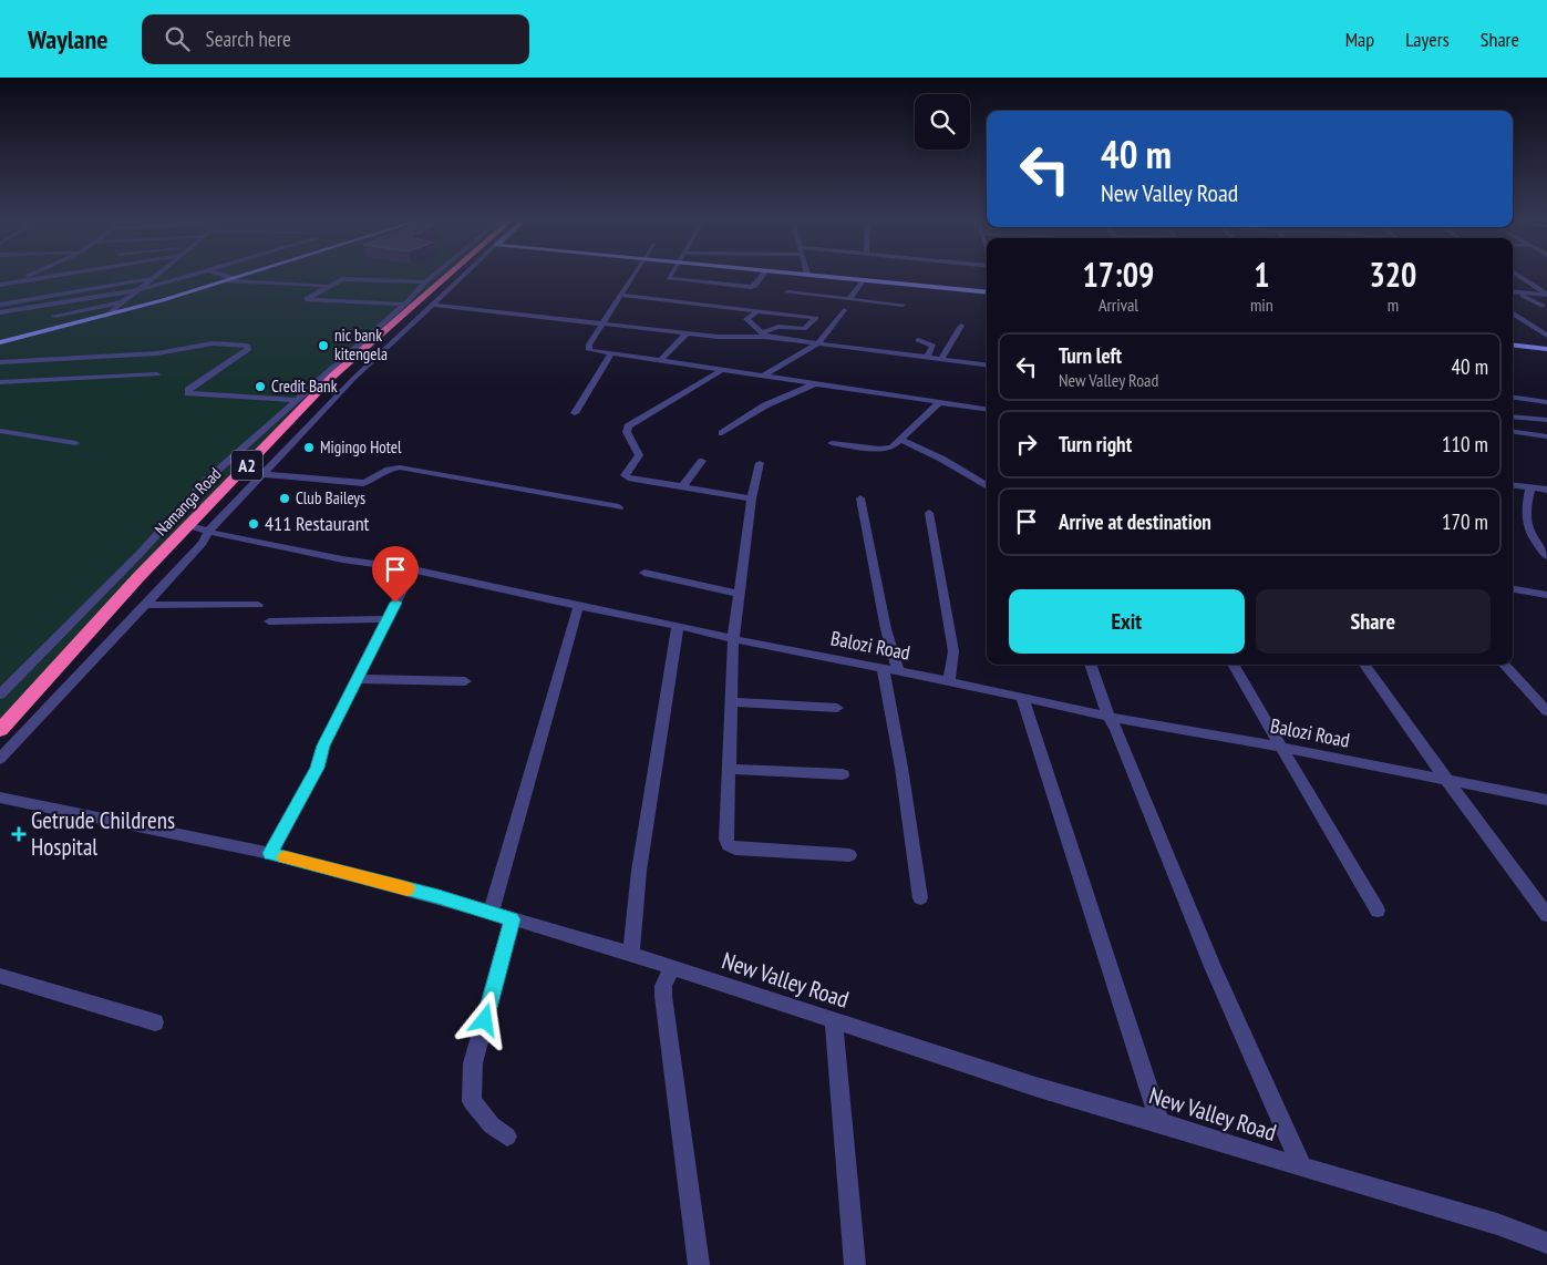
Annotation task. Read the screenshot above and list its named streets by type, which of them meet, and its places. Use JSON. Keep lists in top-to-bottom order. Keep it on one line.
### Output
{"streets":{"highway":["A2","Namanga Road"],"street":["Balozi Road","New Valley Road"]},"crossings":[["Namanga Road","Balozi Road"]],"places":{"other":["nic bank kitengela","Credit Bank","Migingo Hotel","Club Baileys","411 Restaurant"],"health":["Getrude Childrens Hospital"]},"page":{"header":"Waylane","search":"Search here","nav":["Map","Layers","Share"],"turn":["40 m","New Valley Road"],"eta":["17:09","Arrival","1","min","320","m"],"list":[{"name":"Turn left","note":"New Valley Road","value":"40 m"},{"name":"Turn right","value":"110 m"},{"name":"Arrive at destination","value":"170 m"}],"buttons":["Exit","Share"]}}
